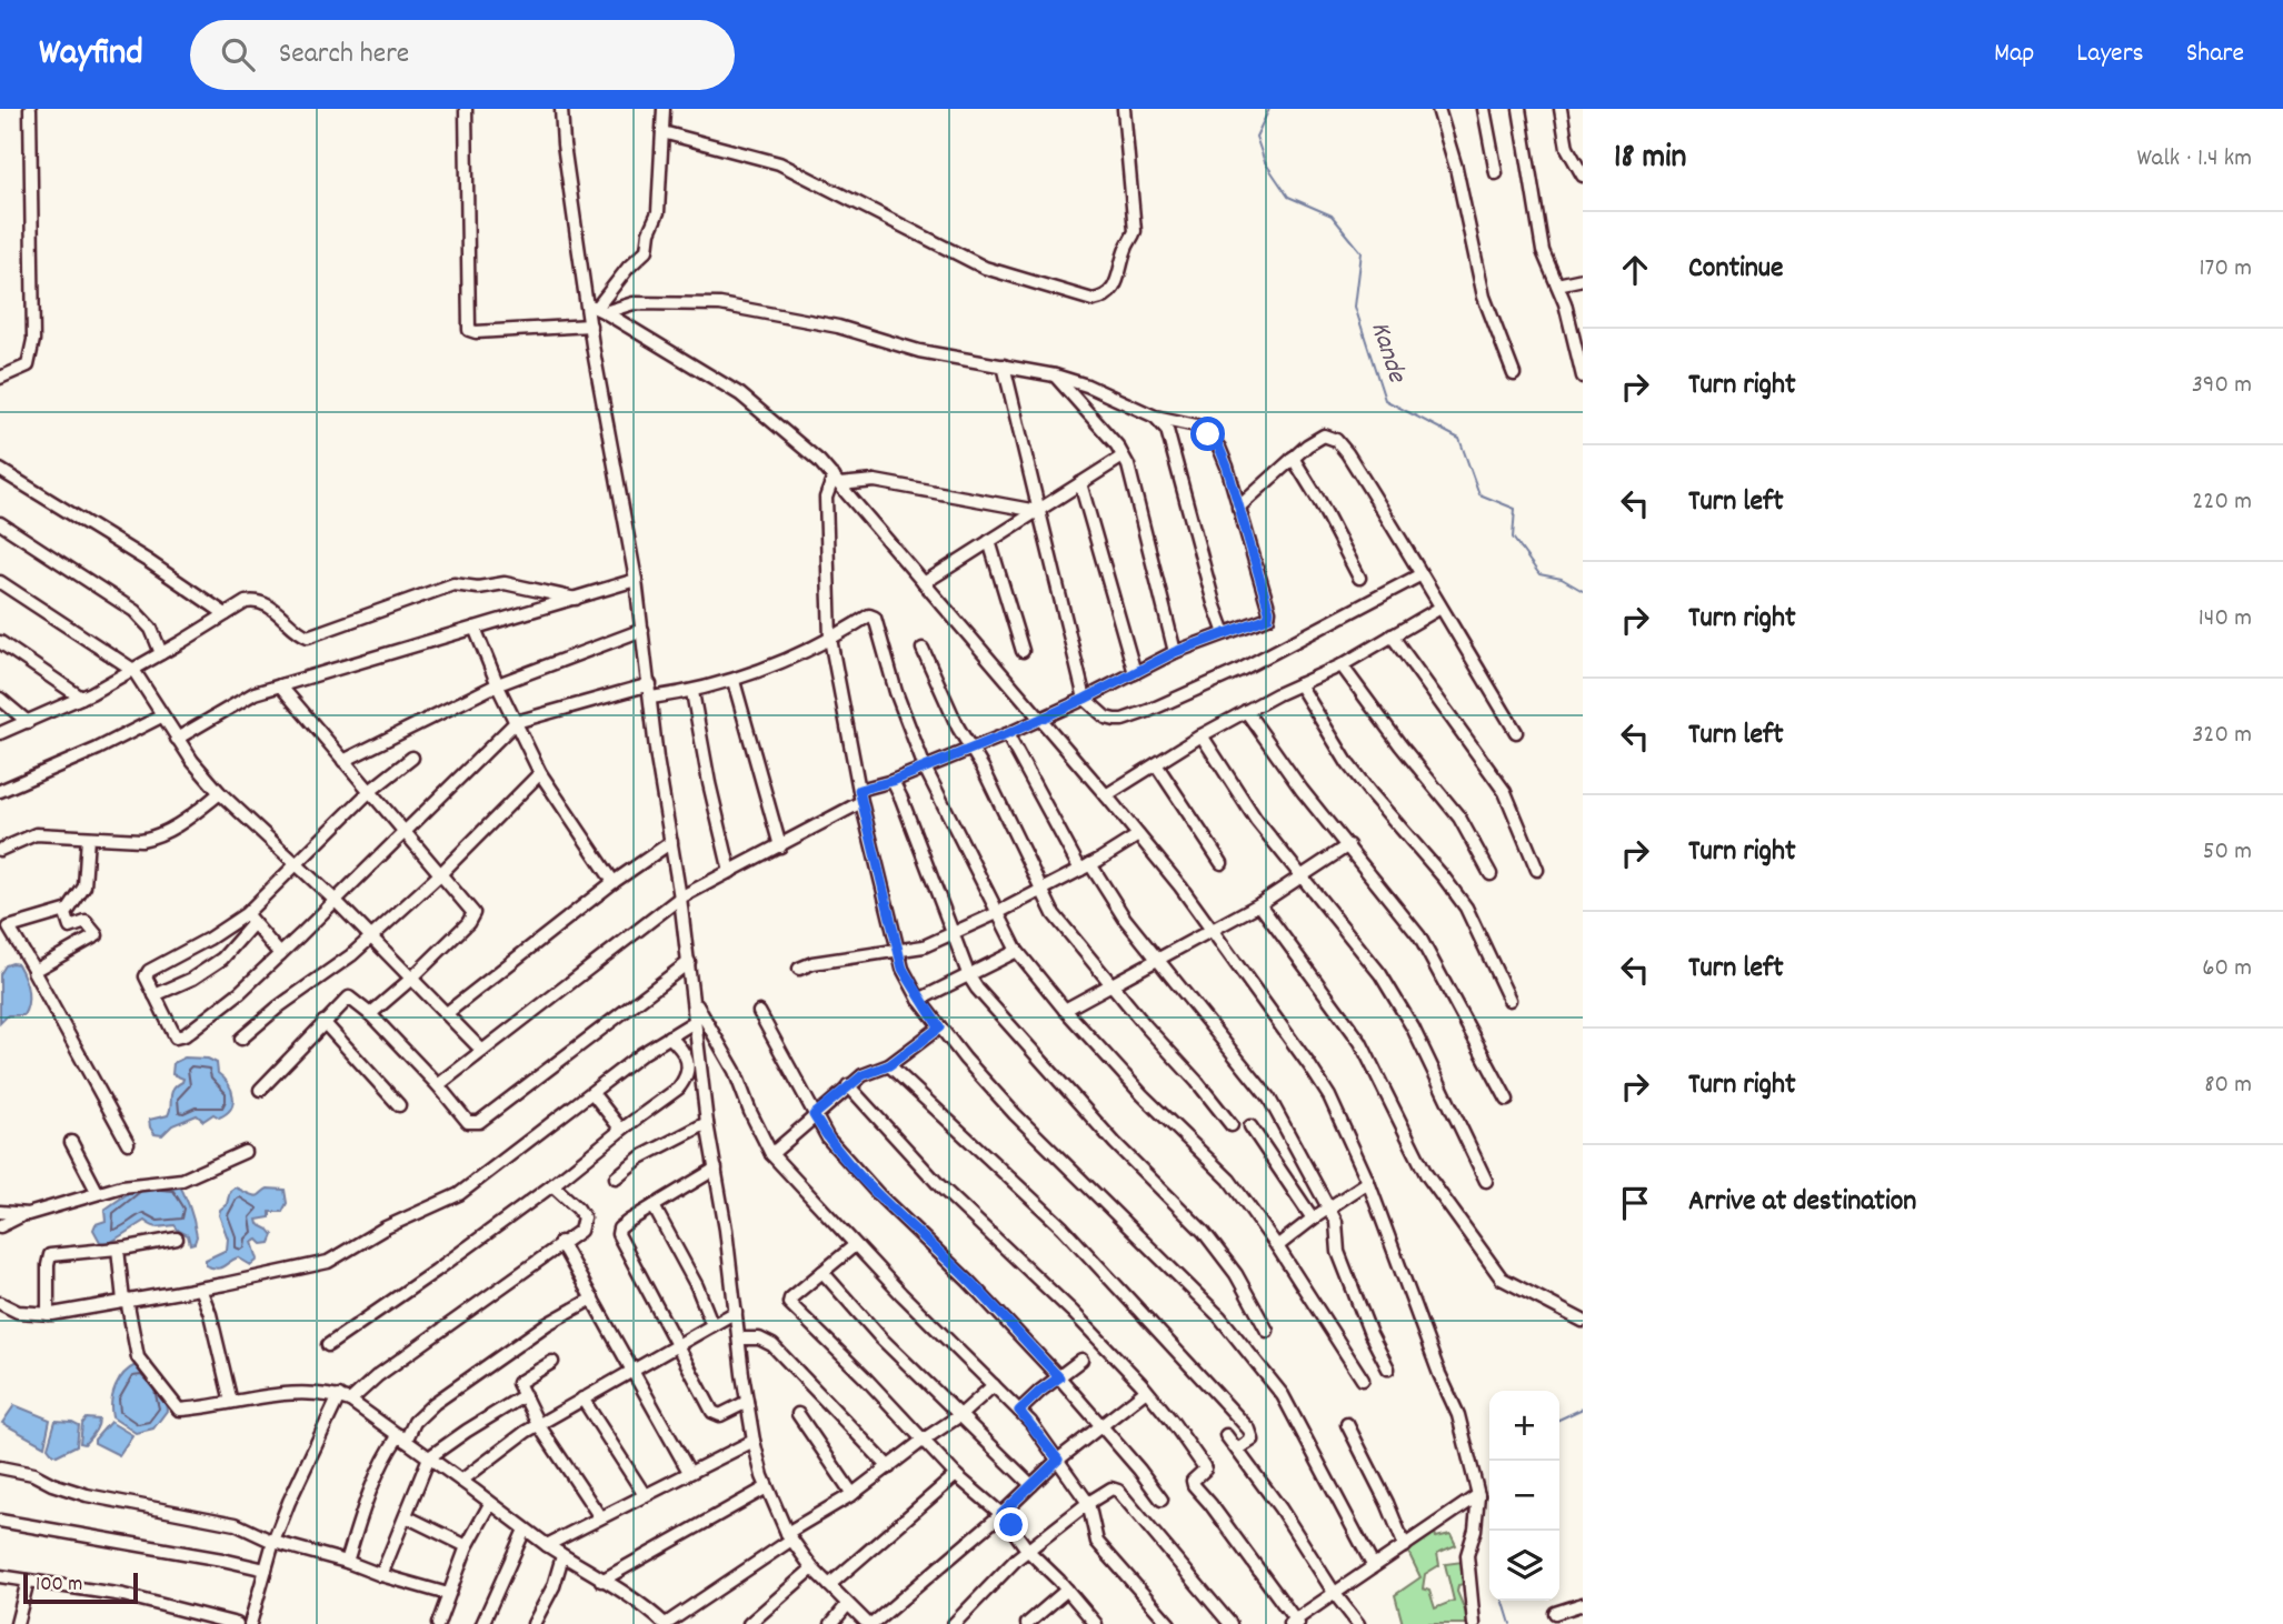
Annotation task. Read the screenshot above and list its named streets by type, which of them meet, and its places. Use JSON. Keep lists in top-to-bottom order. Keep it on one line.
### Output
{"water":["Kande"],"scale_bar":"100 m","page":{"header":"Wayfind","search":"Search here","nav":["Map","Layers","Share"],"heading":["18 min","Walk · 1.4 km"],"list":[["Continue","170 m"],["Turn right","390 m"],["Turn left","220 m"],["Turn right","140 m"],["Turn left","320 m"],["Turn right","50 m"],["Turn left","60 m"],["Turn right","80 m"],"Arrive at destination"],"map_buttons":["+","−"],"scale":"100 m"}}
